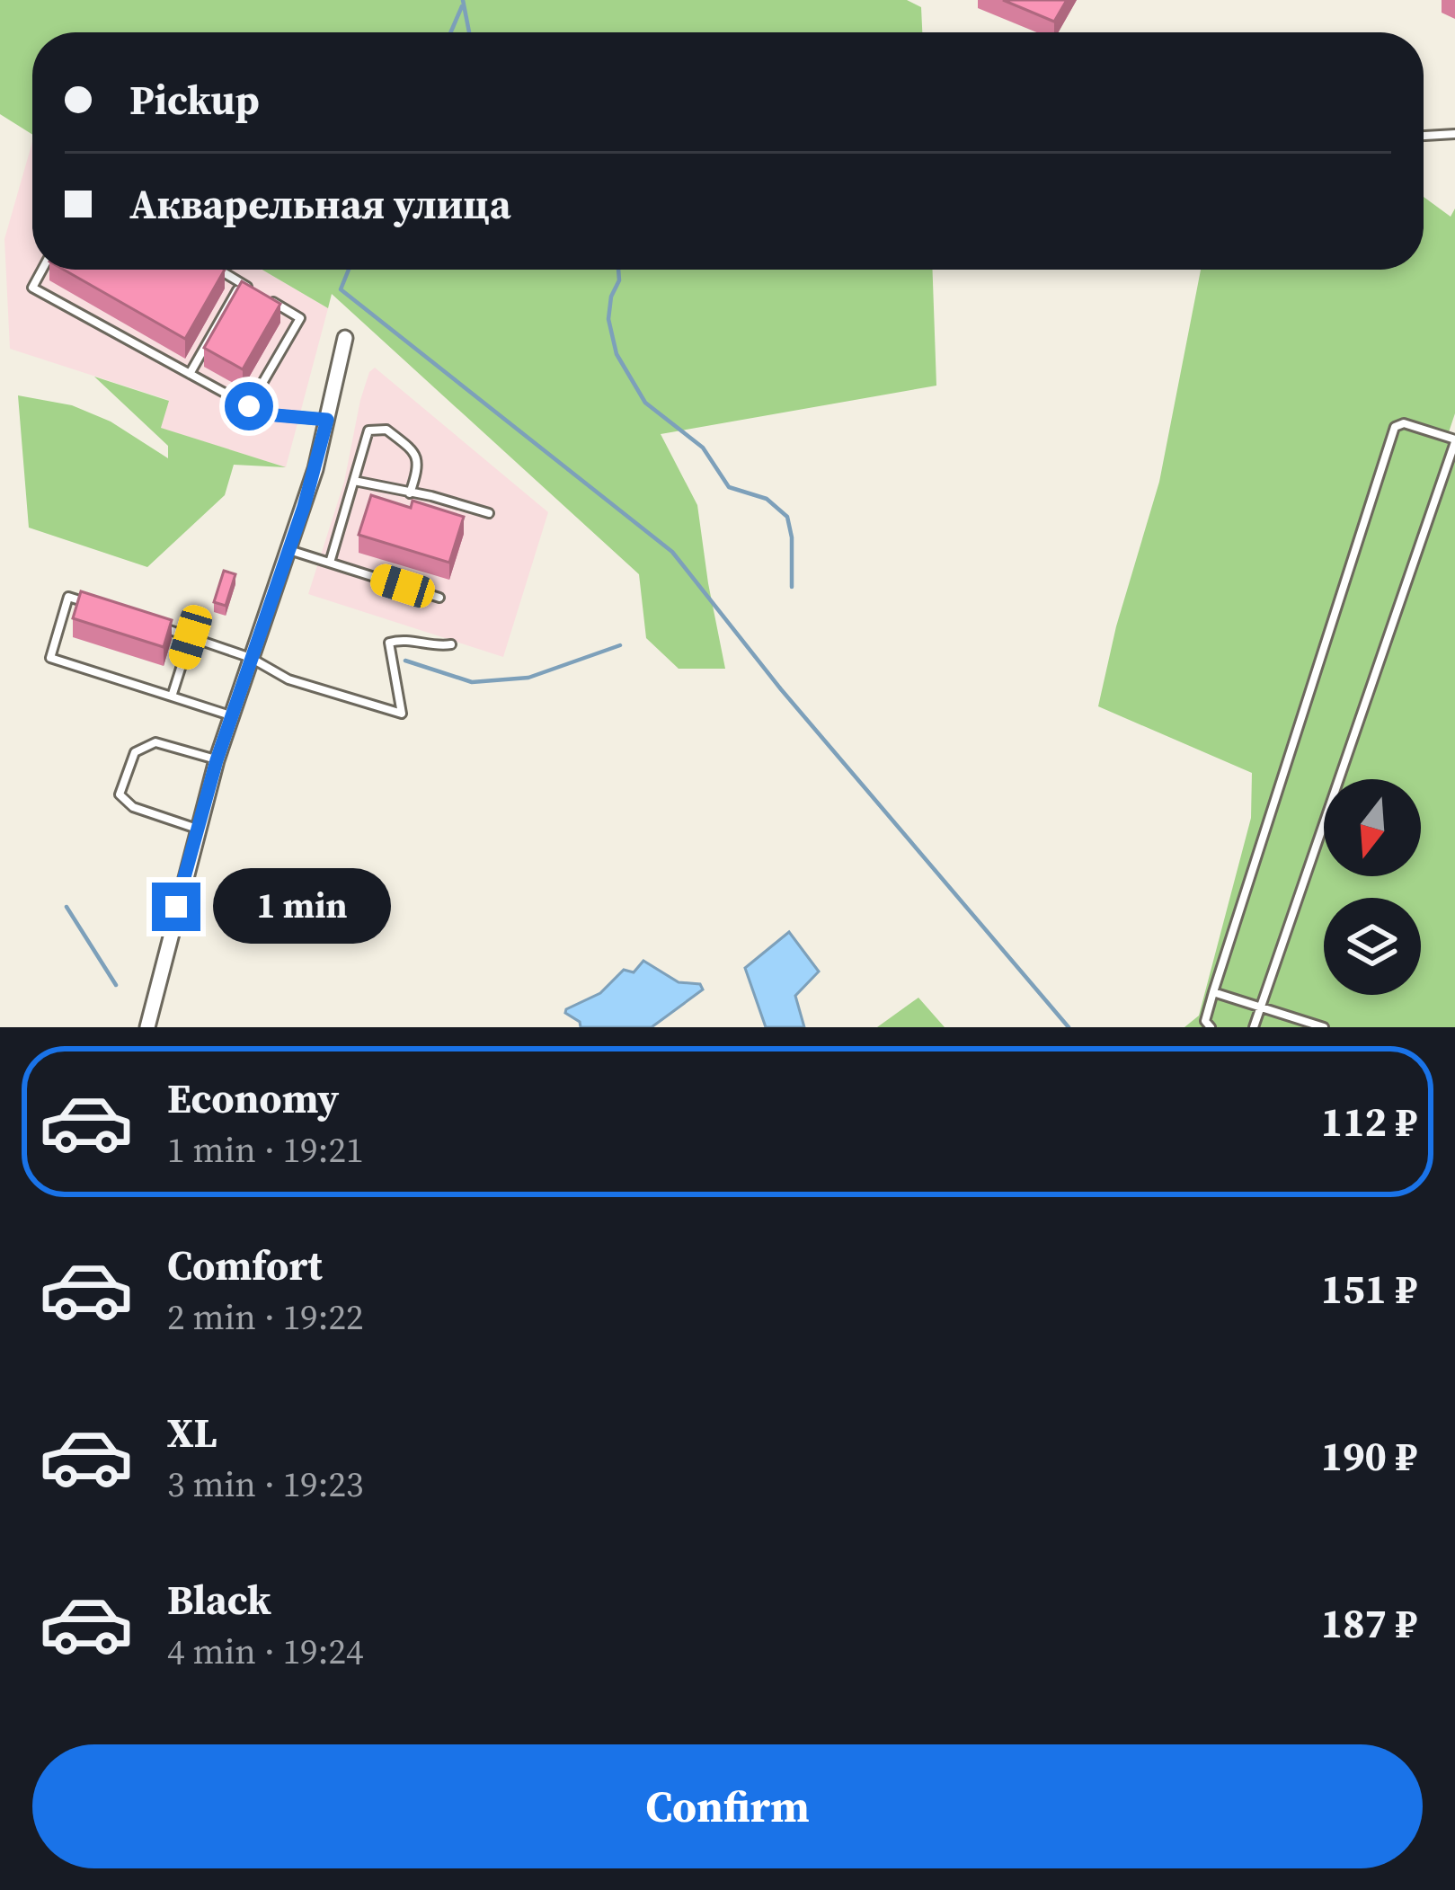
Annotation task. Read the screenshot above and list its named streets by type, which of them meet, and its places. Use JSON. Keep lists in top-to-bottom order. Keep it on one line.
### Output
{"north":"bottom","page":{"banner":["Pickup","Акварельная улица"],"bubble":"1 min","list":[{"name":"Economy","note":"1 min · 19:21","value":"112 ₽"},{"name":"Comfort","note":"2 min · 19:22","value":"151 ₽"},{"name":"XL","note":"3 min · 19:23","value":"190 ₽"},{"name":"Black","note":"4 min · 19:24","value":"187 ₽"}],"buttons":"Confirm"}}
